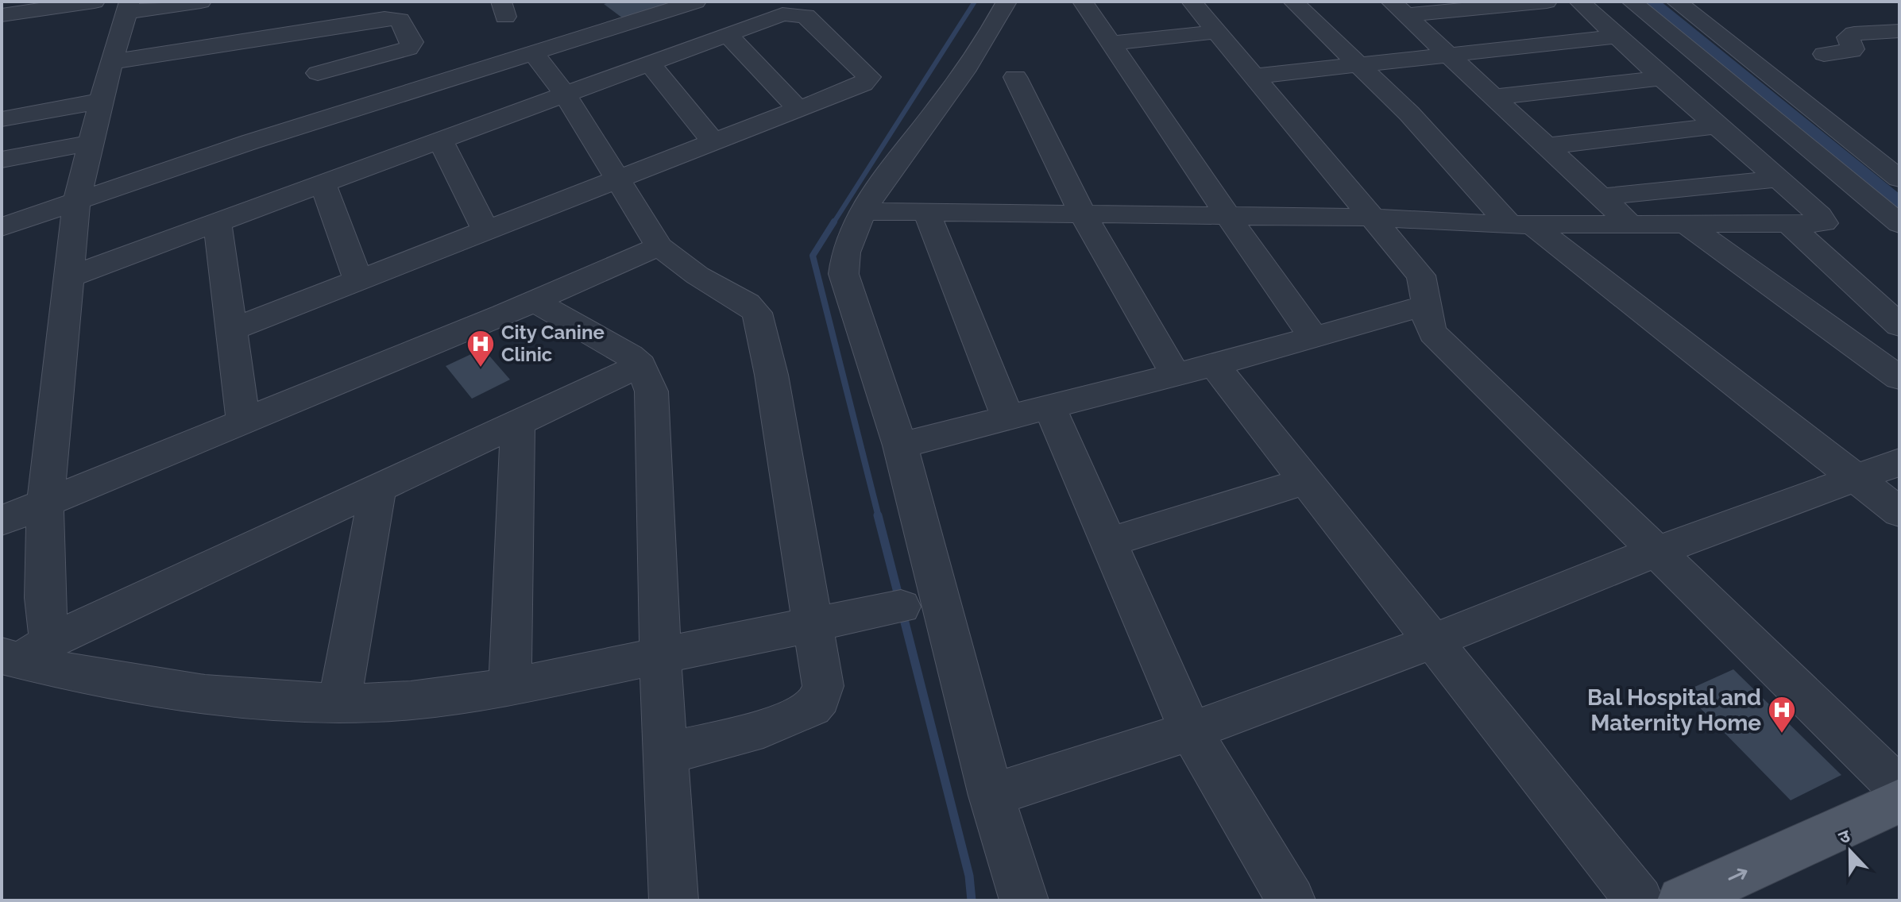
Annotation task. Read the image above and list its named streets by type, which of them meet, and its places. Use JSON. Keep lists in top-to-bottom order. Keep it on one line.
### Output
{"places":{"hospital":["City Canine Clinic","Bal Hospital and Maternity Home"]},"north":"top"}
